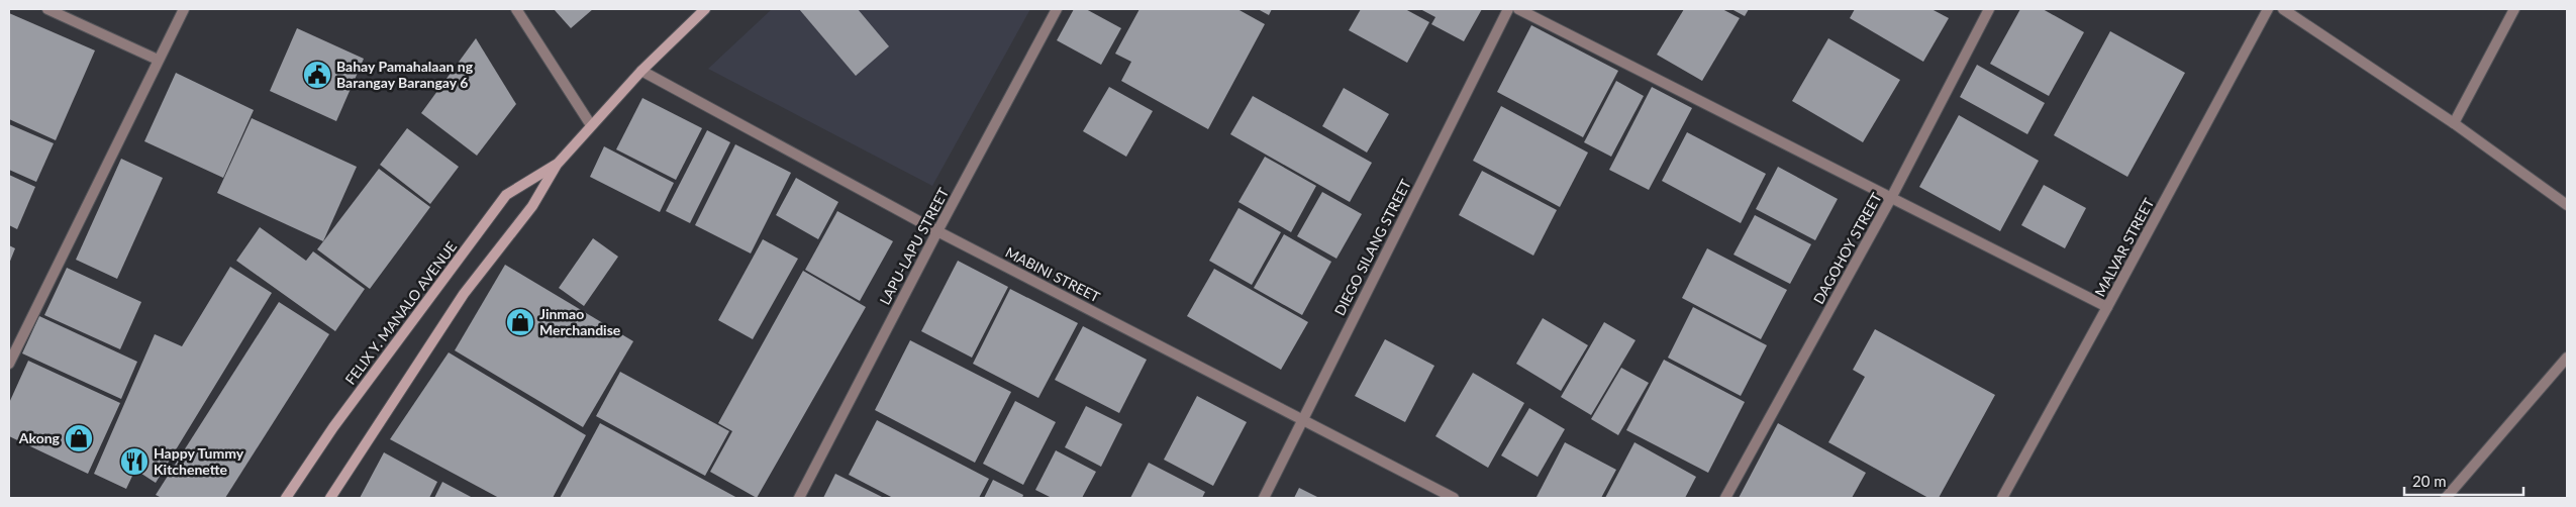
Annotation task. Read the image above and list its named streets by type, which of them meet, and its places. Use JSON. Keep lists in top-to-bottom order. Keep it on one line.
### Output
{"streets":{"main road":["FELIX Y. MANALO AVENUE"],"street":["LAPU-LAPU STREET","DIEGO SILANG STREET","MALVAR STREET","DAGOHOY STREET","MABINI STREET"]},"crossings":[["LAPU-LAPU STREET","MABINI STREET"],["DIEGO SILANG STREET","MABINI STREET"],["MABINI STREET","FELIX Y. MANALO AVENUE"]],"places":{"public building":["Bahay Pamahalaan ng Barangay Barangay 6"],"shop":["Jinmao Merchandise","Akong"],"restaurant":["Happy Tummy Kitchenette"]},"scale_bar":"20 m"}
